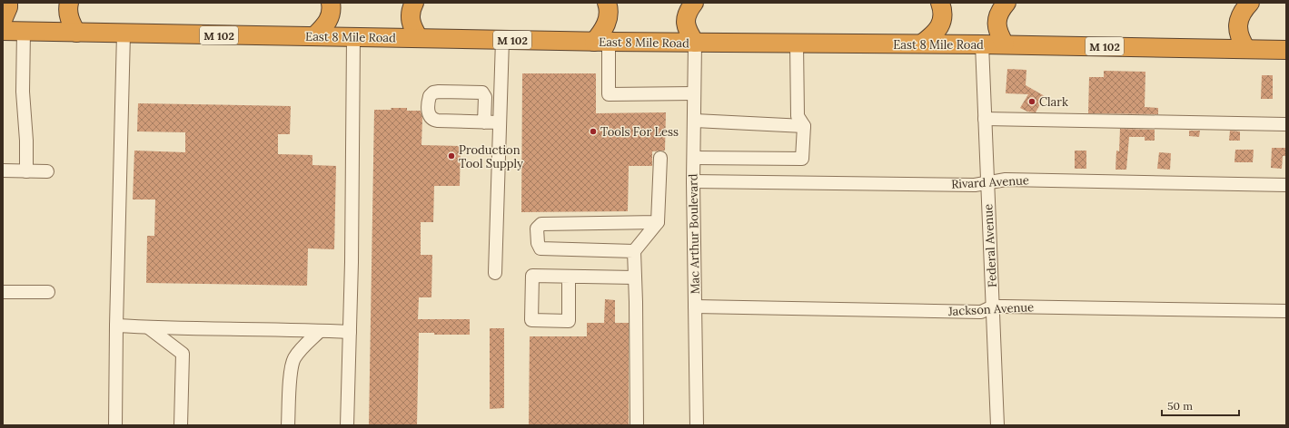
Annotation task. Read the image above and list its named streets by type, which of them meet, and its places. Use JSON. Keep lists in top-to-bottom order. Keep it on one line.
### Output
{"streets":{"highway":["M 102","East 8 Mile Road"],"street":["Rivard Avenue","Mac Arthur Boulevard","Federal Avenue","Jackson Avenue"]},"crossings":[["East 8 Mile Road","Mac Arthur Boulevard"],["East 8 Mile Road","Federal Avenue"],["Rivard Avenue","Mac Arthur Boulevard"],["Rivard Avenue","Federal Avenue"],["Mac Arthur Boulevard","Jackson Avenue"],["Federal Avenue","Jackson Avenue"]],"places":["Clark","Tools For Less","Production Tool Supply"],"scale_bar":"50 m"}
